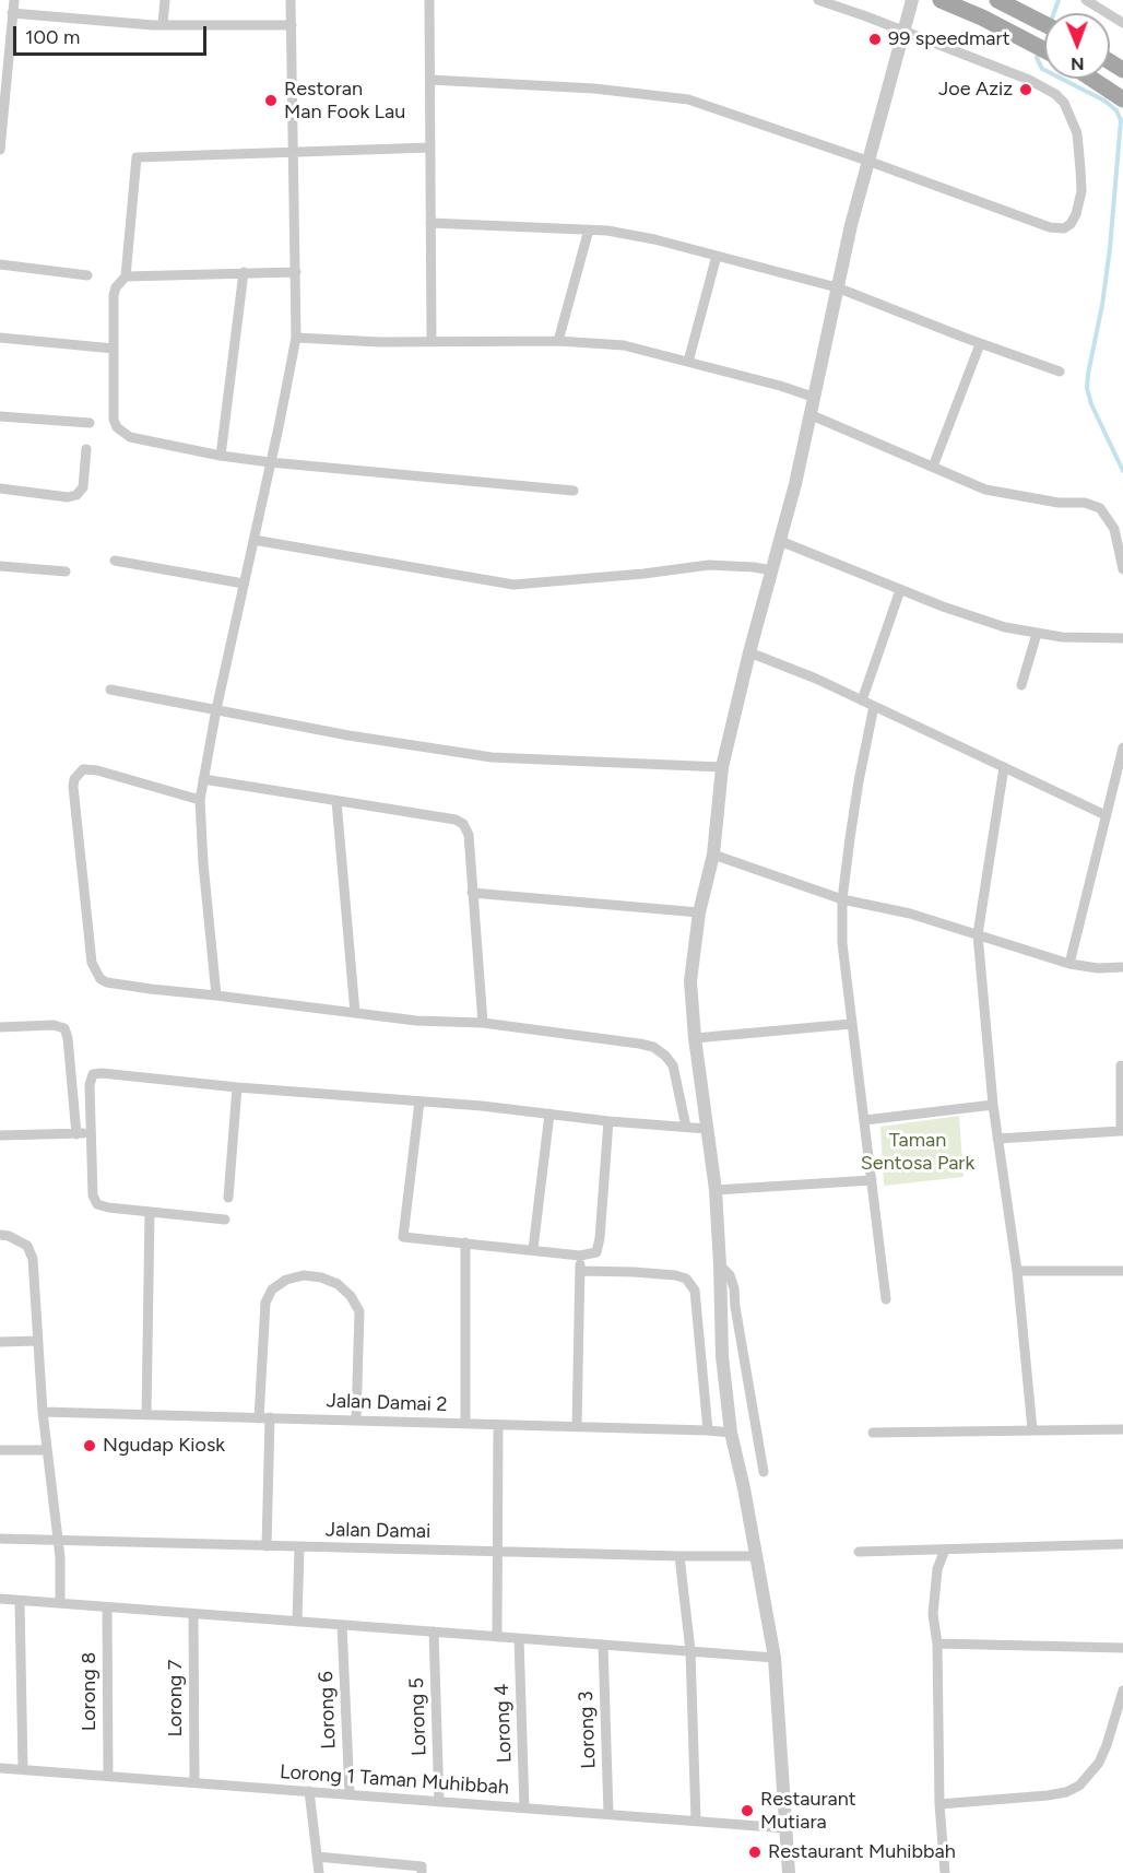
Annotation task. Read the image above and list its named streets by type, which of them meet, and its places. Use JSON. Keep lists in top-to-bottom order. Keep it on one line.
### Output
{"streets":{"street":["Jalan Damai 2","Jalan Damai","Lorong 8","Lorong 7","Lorong 6","Lorong 5","Lorong 4","Lorong 3","Lorong 1 Taman Muhibbah"]},"crossings":[["Lorong 8","Lorong 1 Taman Muhibbah"],["Lorong 7","Lorong 1 Taman Muhibbah"],["Lorong 6","Lorong 1 Taman Muhibbah"],["Lorong 5","Lorong 1 Taman Muhibbah"],["Lorong 4","Lorong 1 Taman Muhibbah"],["Lorong 3","Lorong 1 Taman Muhibbah"]],"parks":["Taman Sentosa Park"],"places":["99 speedmart","Joe Aziz","Restoran Man Fook Lau","Ngudap Kiosk","Restaurant Mutiara","Restaurant Muhibbah"],"scale_bar":"100 m","north":"bottom"}
